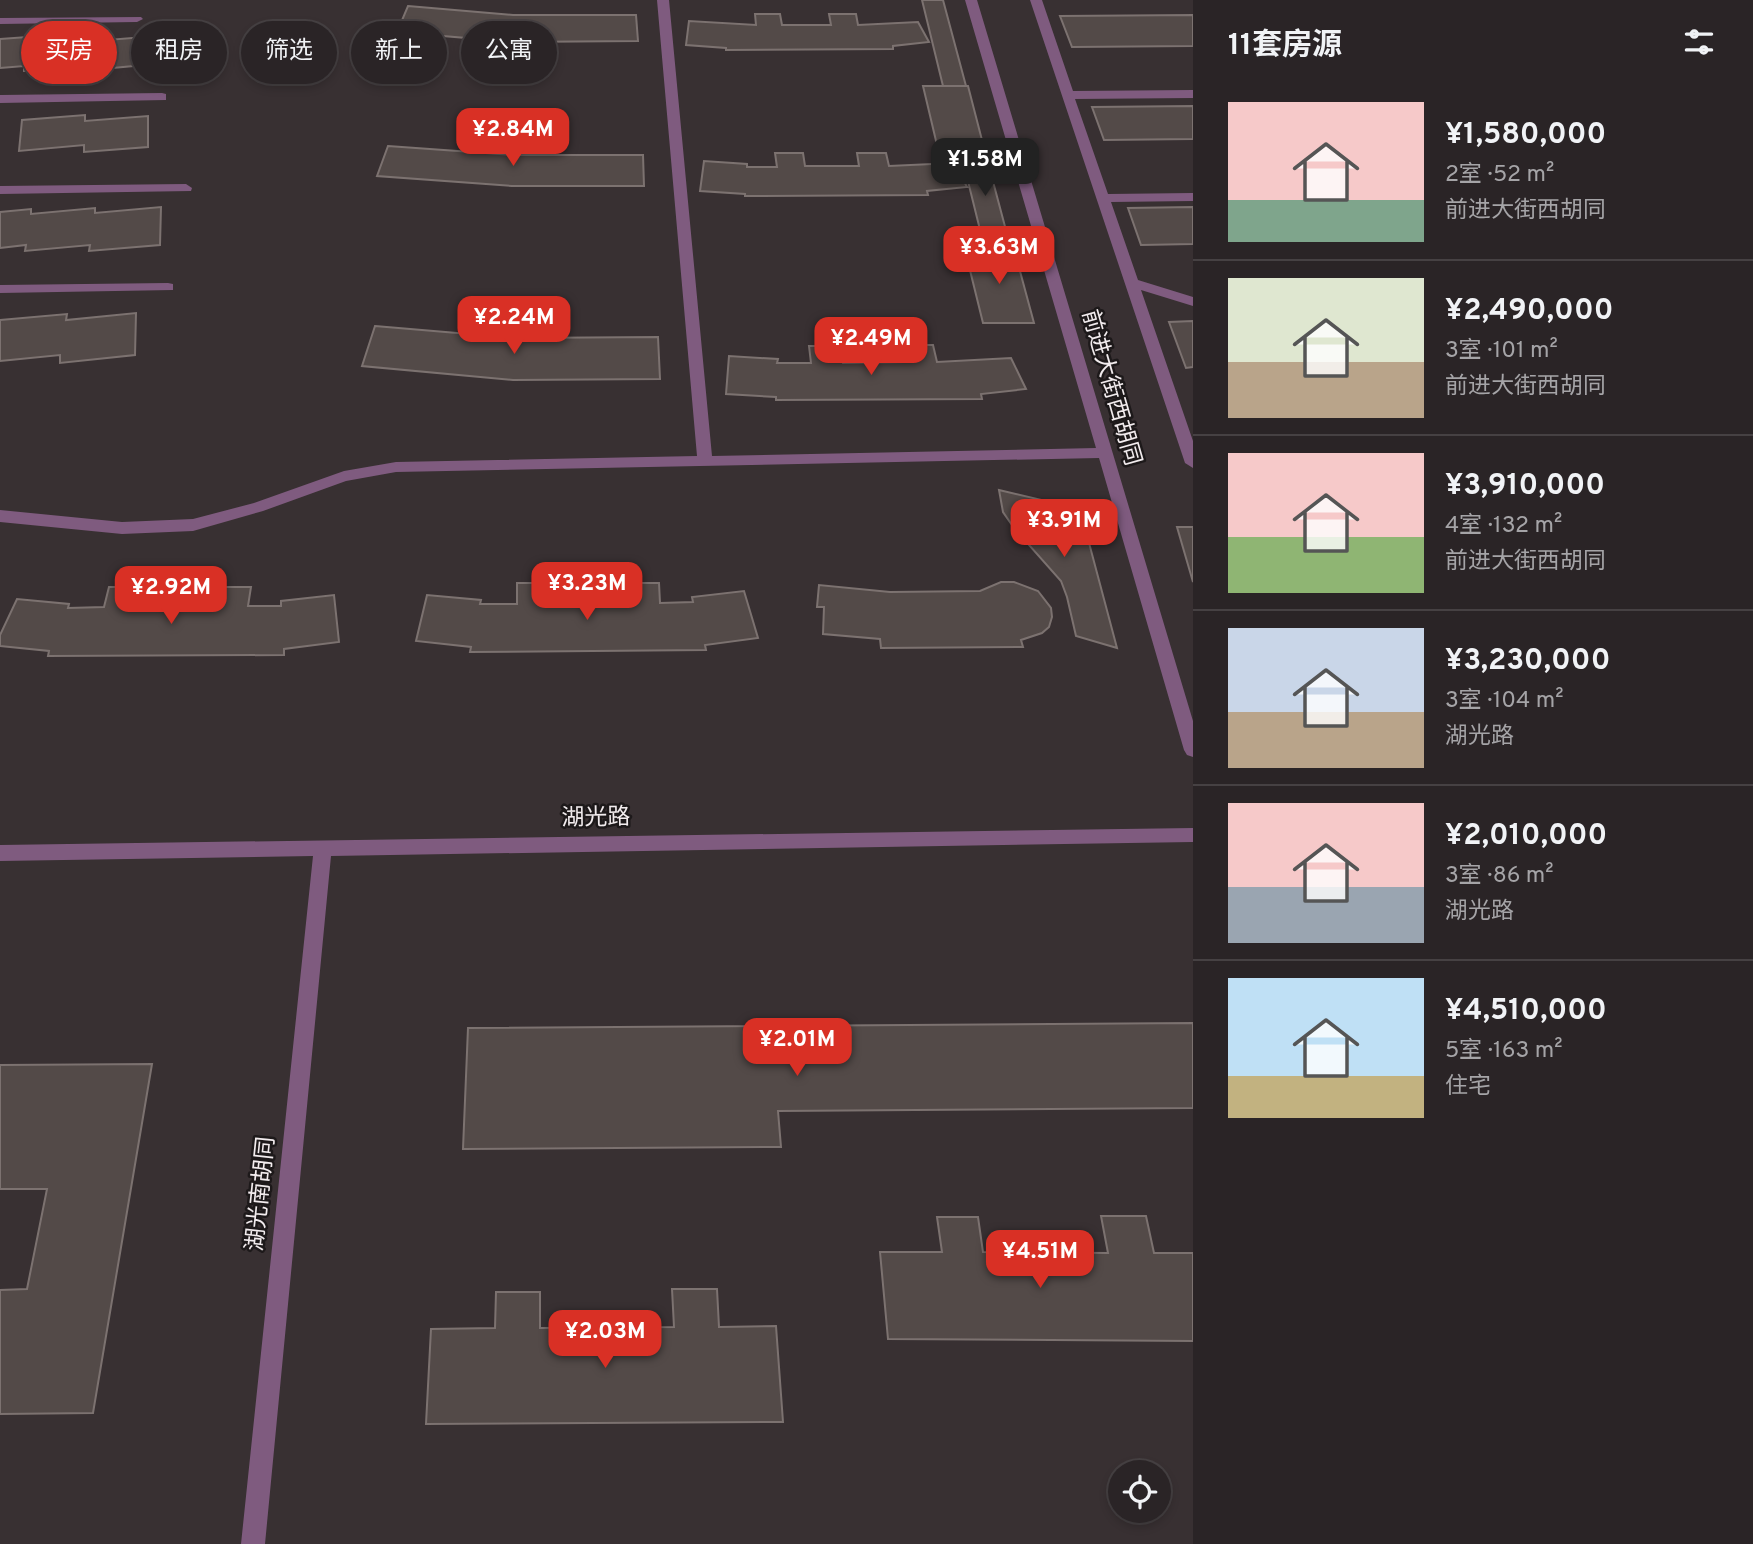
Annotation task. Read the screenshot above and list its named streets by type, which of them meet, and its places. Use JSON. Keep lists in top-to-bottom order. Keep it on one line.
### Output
{"streets":{"street":["前进大街西胡同","湖光路","湖光南胡同"]},"crossings":[["湖光路","湖光南胡同"]],"page":{"heading":"11套房源","chip":["买房","租房","筛选","新上","公寓"],"list":[{"name":"¥1,580,000","note":"2室 · 52 m² · 前进大街西胡同"},{"name":"¥2,490,000","note":"3室 · 101 m² · 前进大街西胡同"},{"name":"¥3,910,000","note":"4室 · 132 m² · 前进大街西胡同"},{"name":"¥3,230,000","note":"3室 · 104 m² · 湖光路"},{"name":"¥2,010,000","note":"3室 · 86 m² · 湖光路"},{"name":"¥4,510,000","note":"5室 · 163 m² · 住宅"}],"price":["¥2.84M","¥1.58M","¥3.63M","¥2.24M","¥2.49M","¥3.91M","¥3.23M","¥2.92M","¥2.01M","¥4.51M","¥2.03M"]}}
